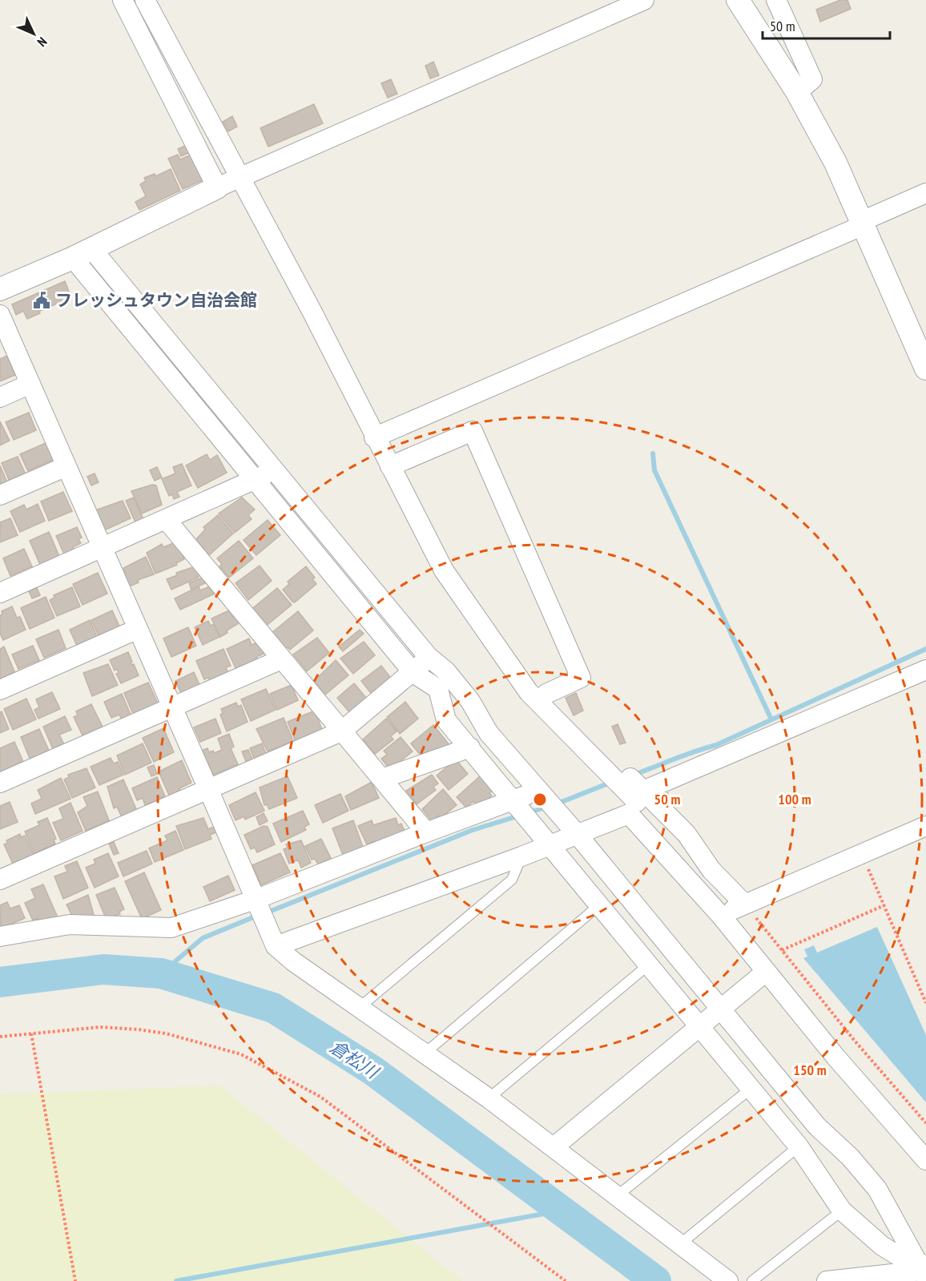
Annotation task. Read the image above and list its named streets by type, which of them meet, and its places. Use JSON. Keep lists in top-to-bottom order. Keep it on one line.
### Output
{"water":["倉松川"],"places":{"public building":["フレッシュタウン自治会館"]},"scale_bar":"50 m","north":"bottom right","rings":["50 m","100 m","150 m"]}
